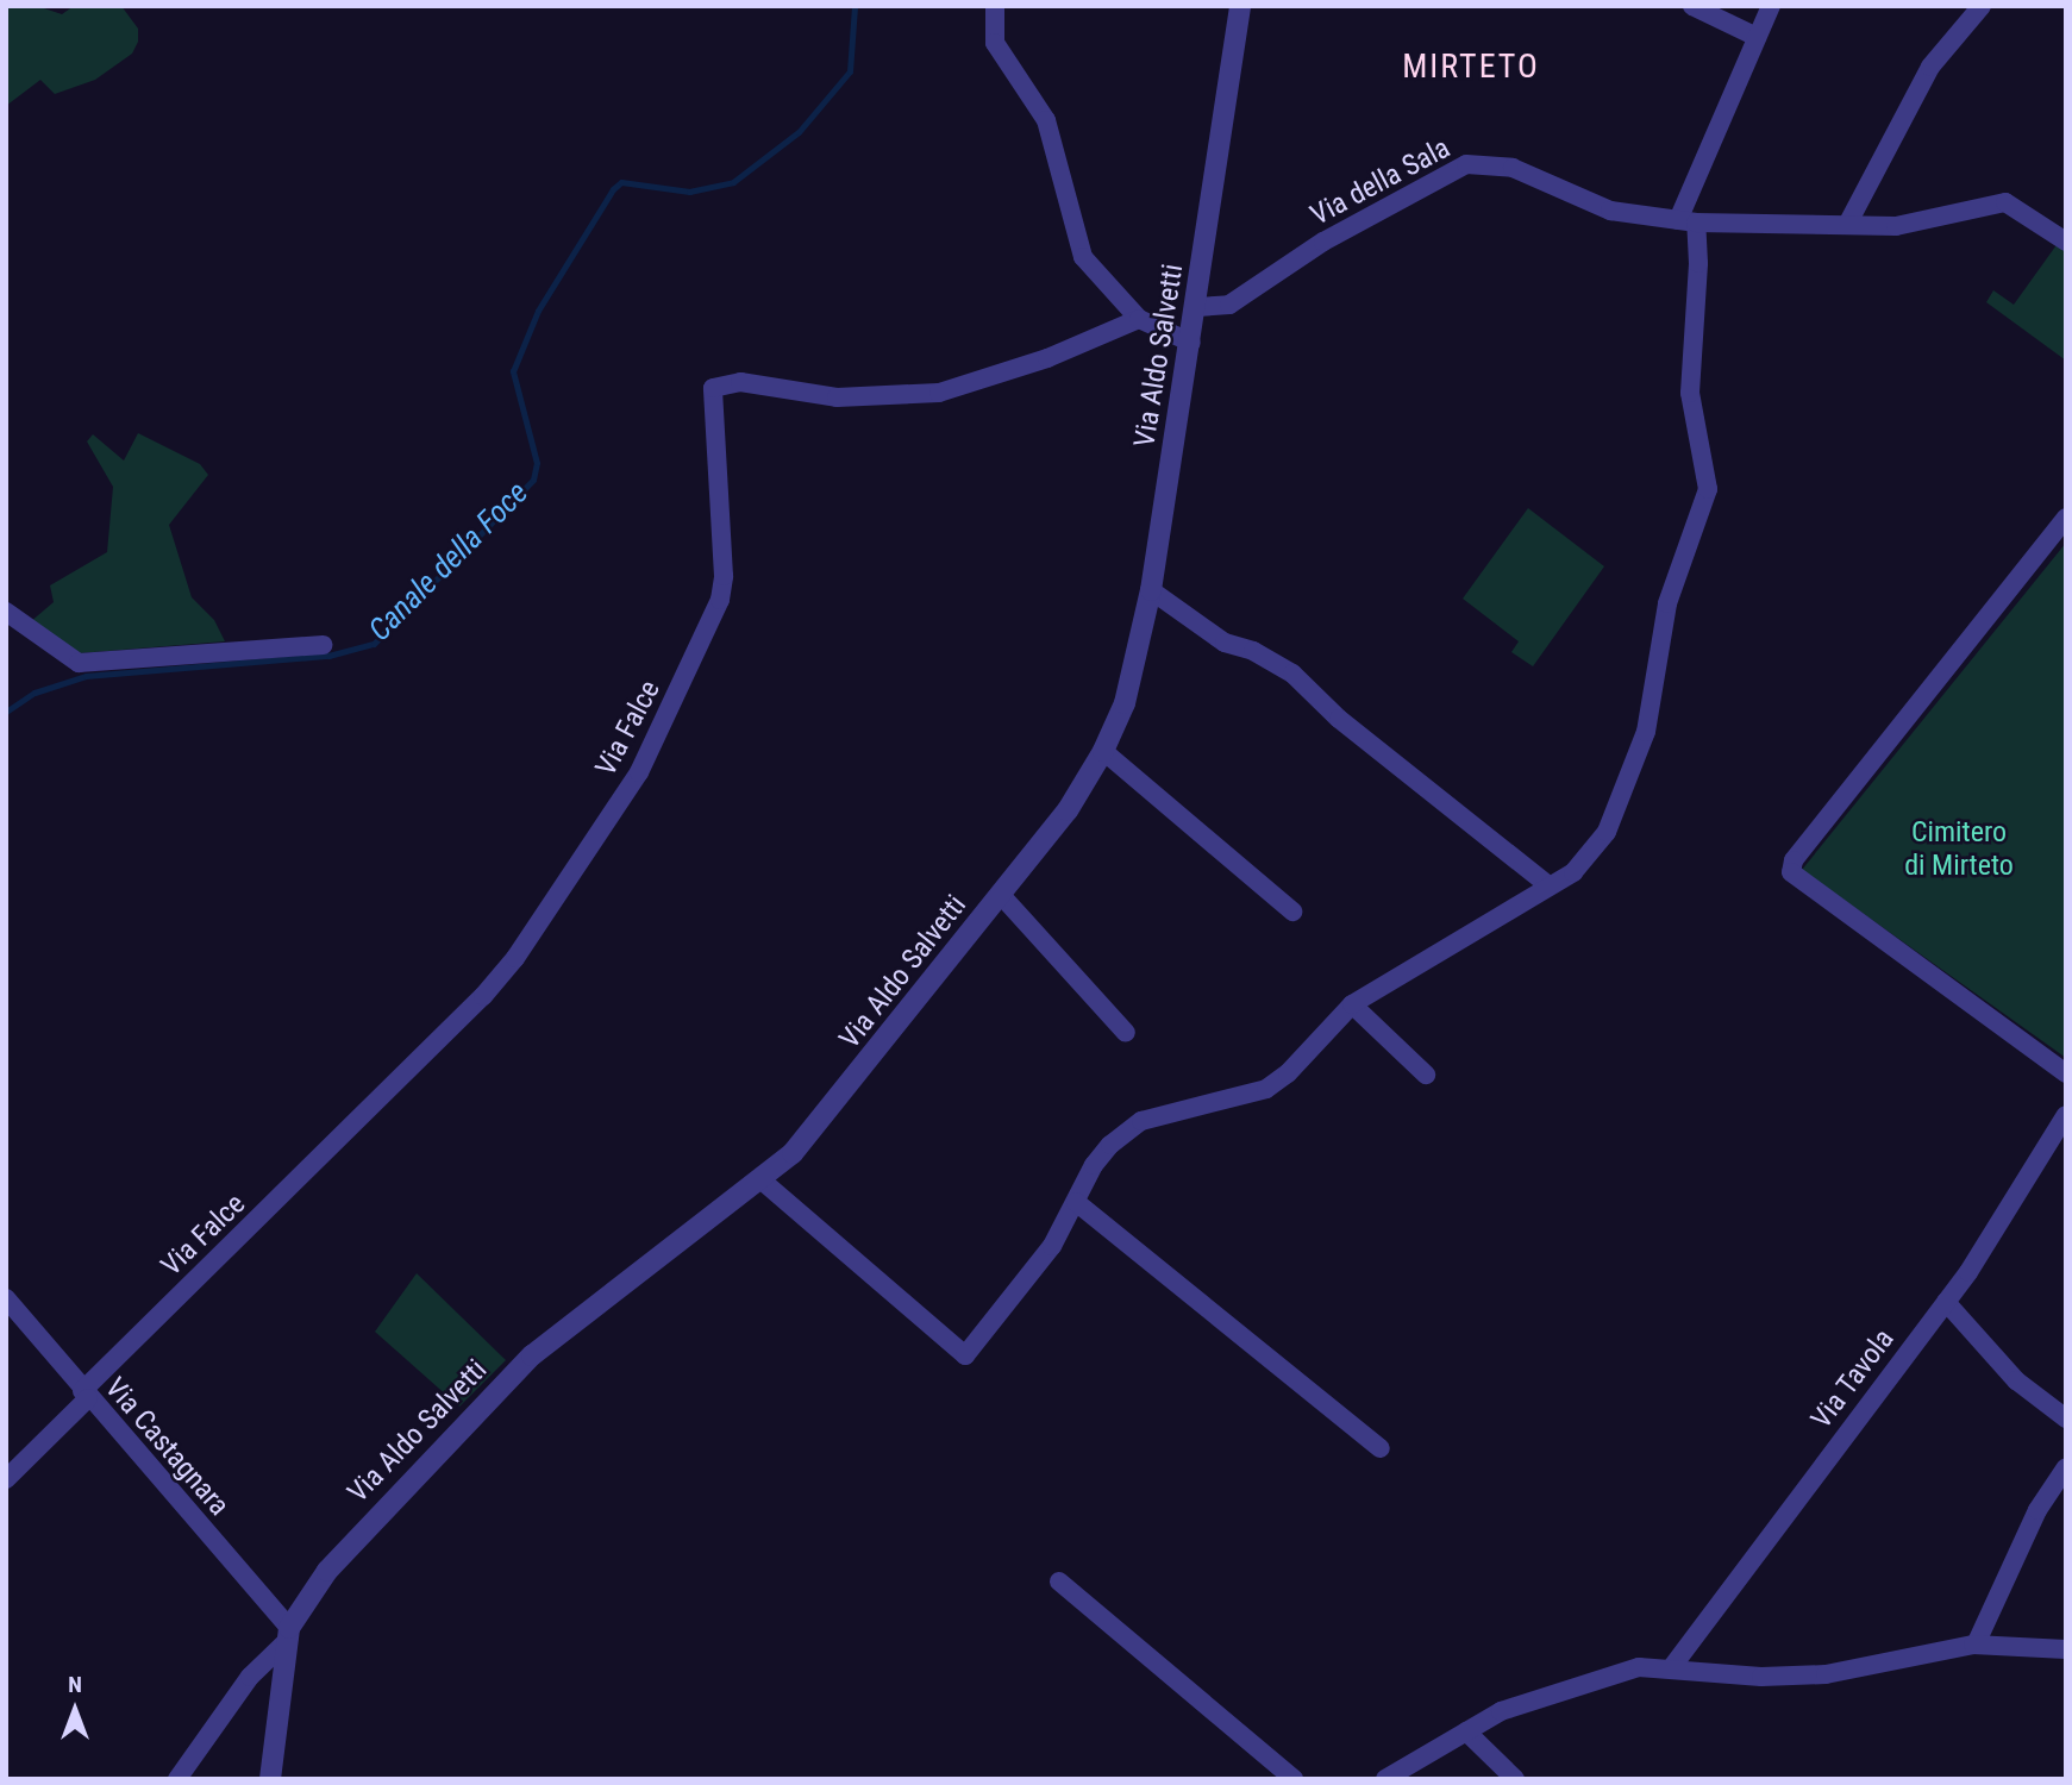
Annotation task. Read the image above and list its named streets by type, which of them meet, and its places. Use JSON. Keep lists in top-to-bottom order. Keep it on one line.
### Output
{"streets":{"street":["Via della Sala","Via Aldo Salvetti","Via Falce","Via Tavola","Via Castagnara"]},"crossings":[["Via della Sala","Via Aldo Salvetti"],["Via Aldo Salvetti","Via Castagnara"],["Via Falce","Via Castagnara"]],"districts":["MIRTETO"],"water":["Canale della Foce"],"parks":["Cimitero di Mirteto"],"north":"top"}
